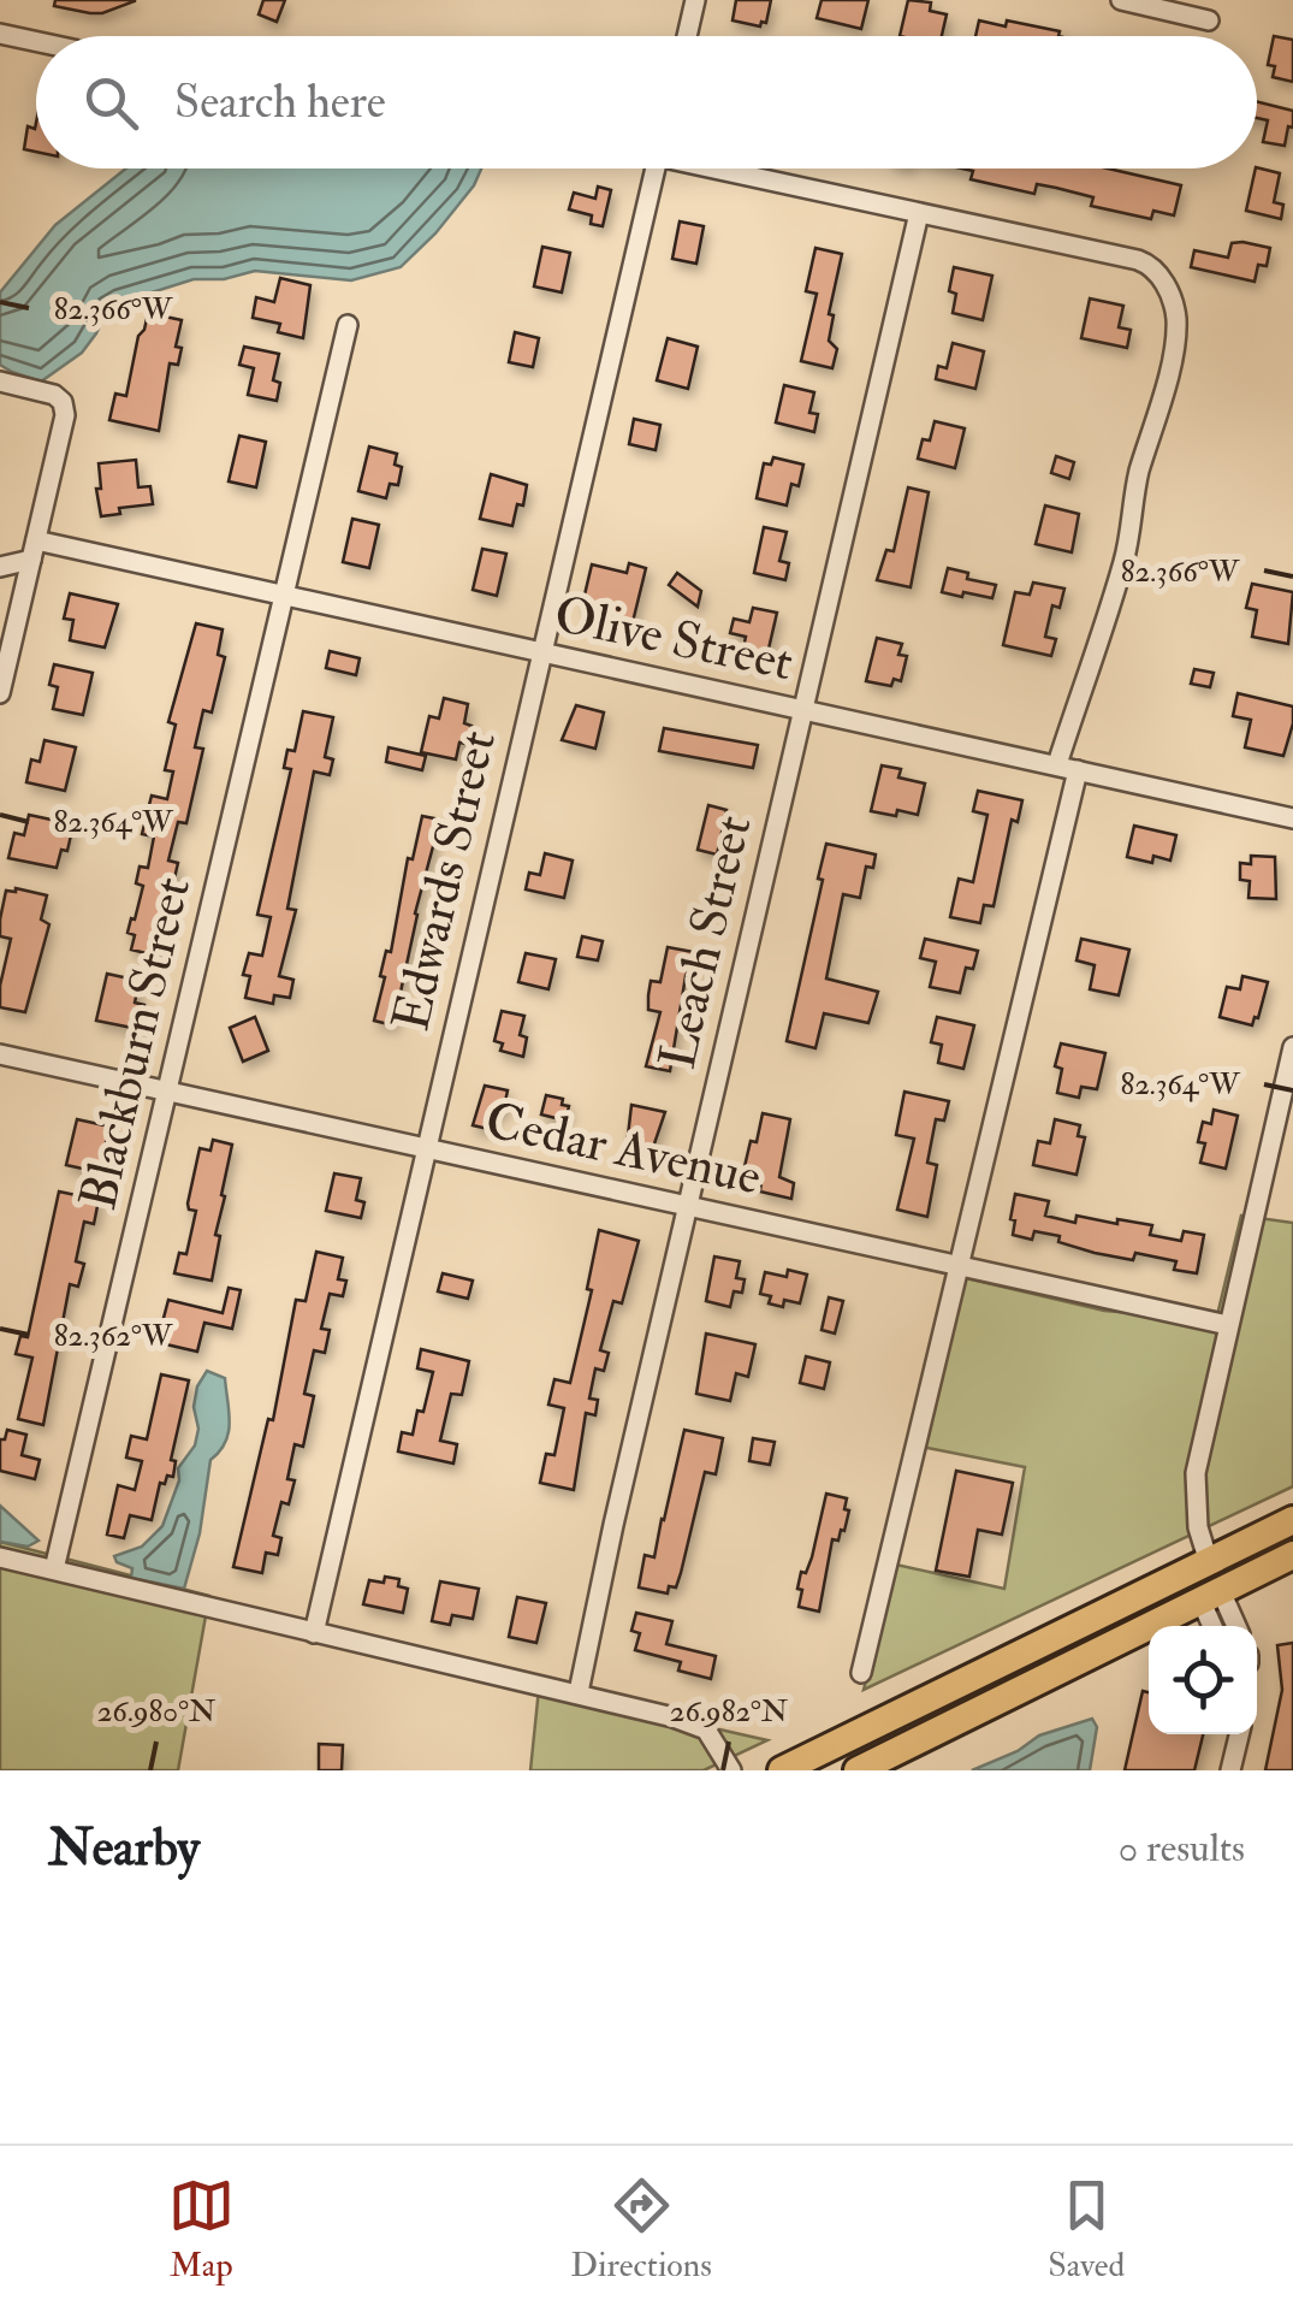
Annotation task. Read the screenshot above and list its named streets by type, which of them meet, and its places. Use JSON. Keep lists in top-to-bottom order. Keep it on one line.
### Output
{"streets":{"street":["Olive Street","Edwards Street","Leach Street","Blackburn Street","Cedar Avenue"]},"crossings":[["Olive Street","Edwards Street"],["Olive Street","Leach Street"],["Olive Street","Blackburn Street"],["Edwards Street","Cedar Avenue"],["Leach Street","Cedar Avenue"],["Blackburn Street","Cedar Avenue"]],"page":{"search":"Search here","heading":["Nearby","0 results"],"nav":["Map","Directions","Saved"]},"coordinates":["82.366°W","82.364°W","82.362°W","26.980°N","26.982°N"]}
